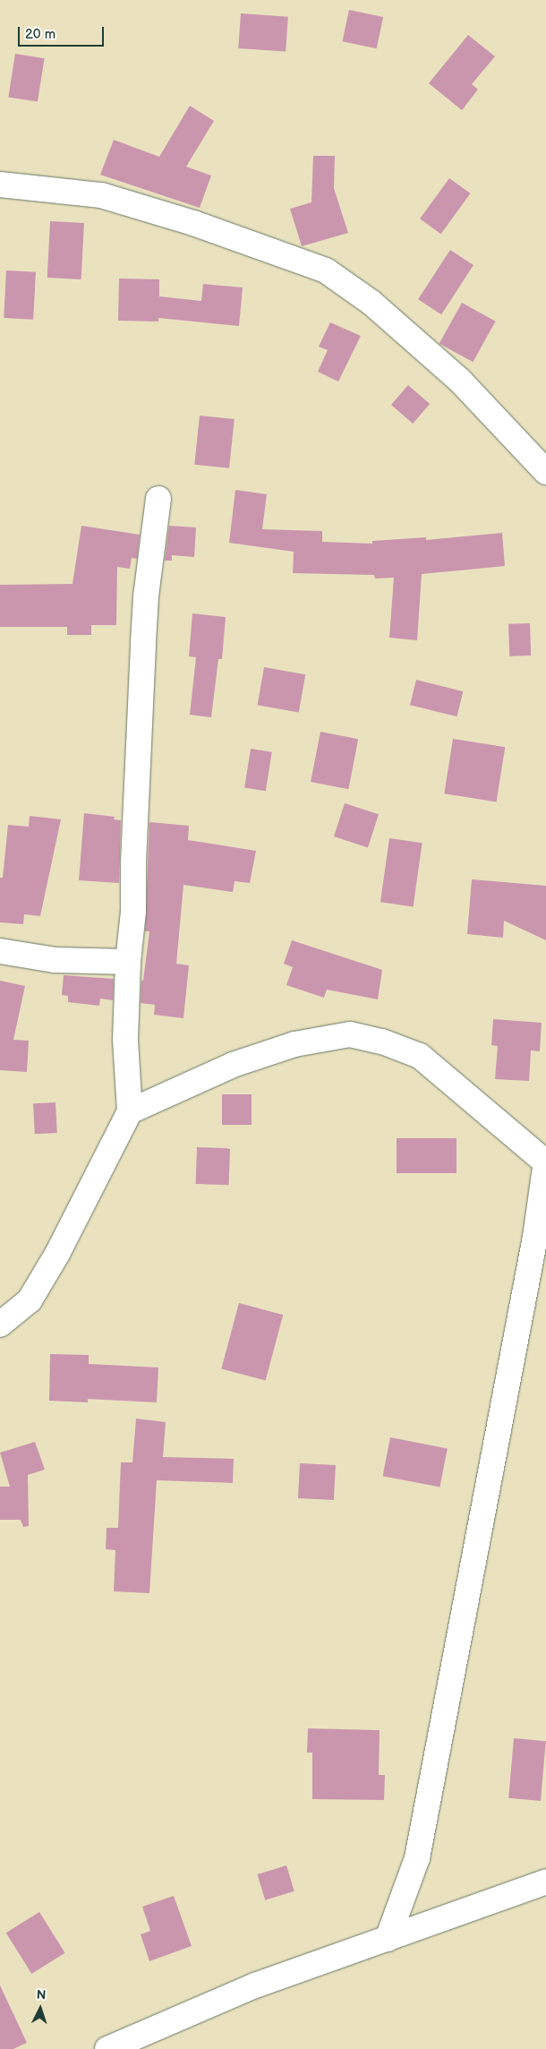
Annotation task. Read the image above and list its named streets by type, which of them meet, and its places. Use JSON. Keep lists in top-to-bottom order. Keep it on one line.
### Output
{"scale_bar":"20 m","north":"top"}
